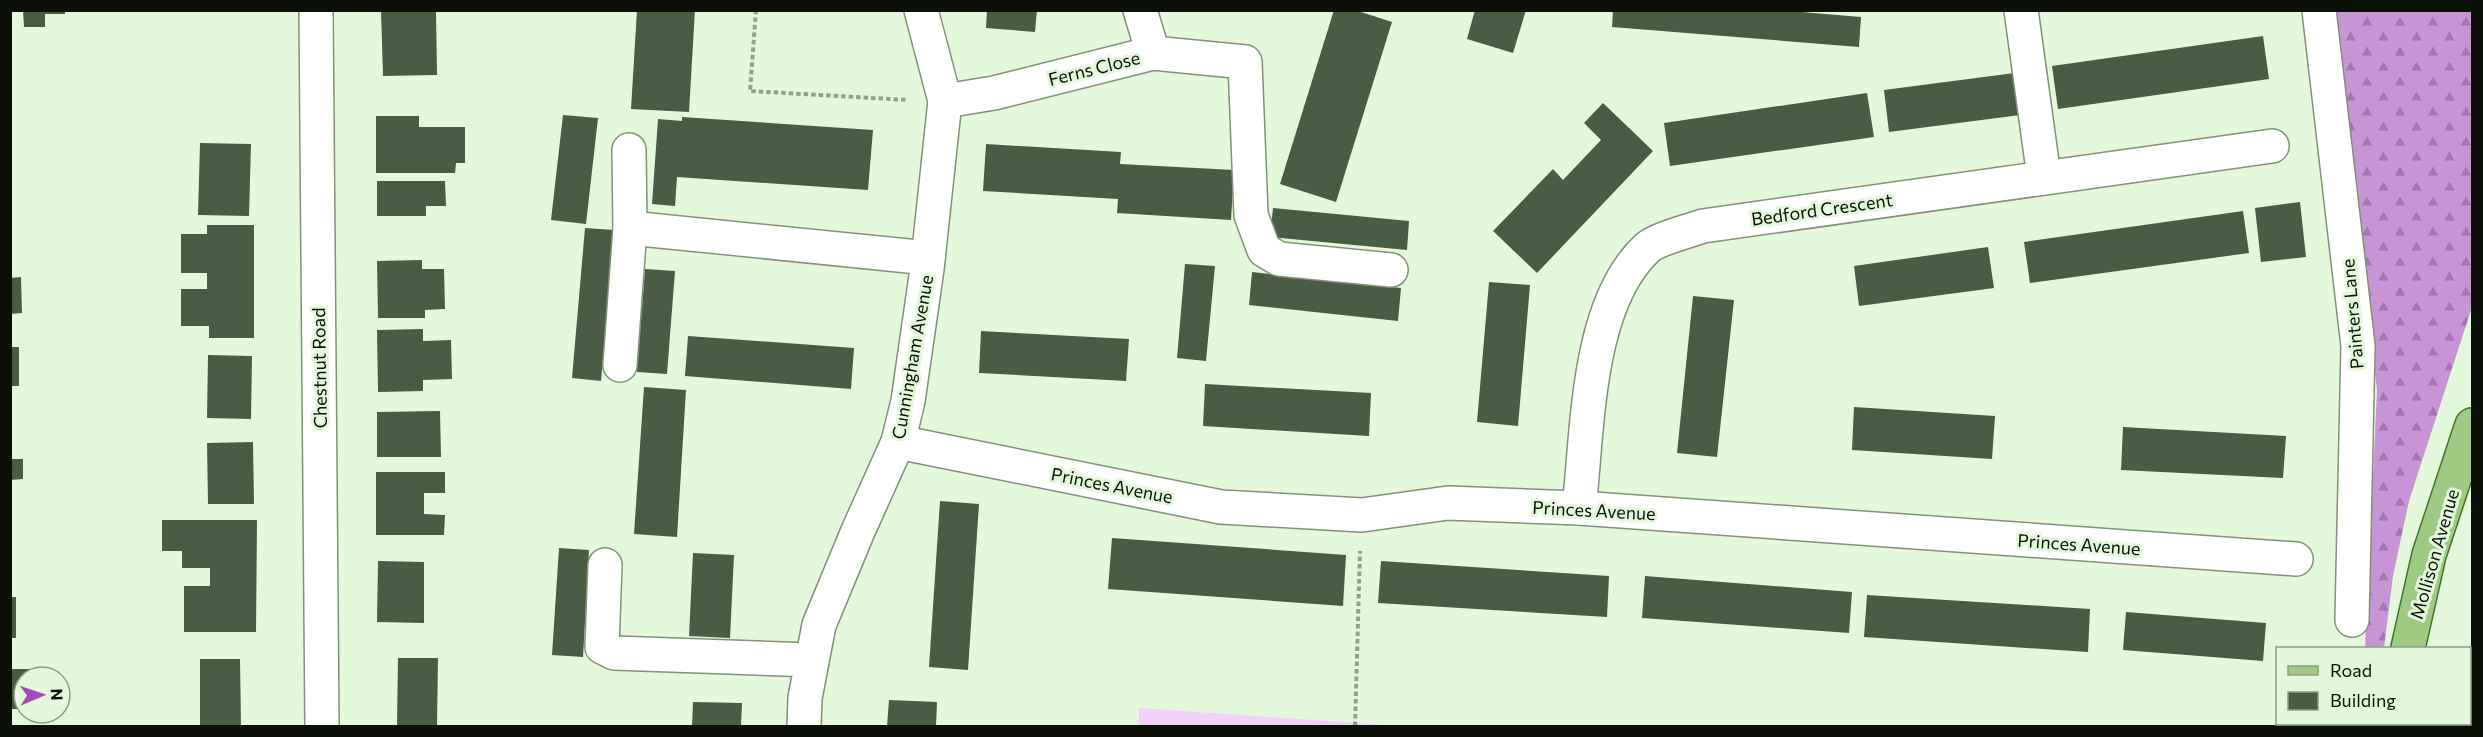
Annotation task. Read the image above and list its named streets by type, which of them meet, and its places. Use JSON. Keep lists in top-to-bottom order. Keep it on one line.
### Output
{"streets":{"main road":["Mollison Avenue"],"street":["Ferns Close","Bedford Crescent","Painters Lane","Cunningham Avenue","Chestnut Road","Princes Avenue"]},"crossings":[["Ferns Close","Cunningham Avenue"],["Bedford Crescent","Princes Avenue"],["Cunningham Avenue","Princes Avenue"]],"legend":["Road","Building"],"north":"right"}
